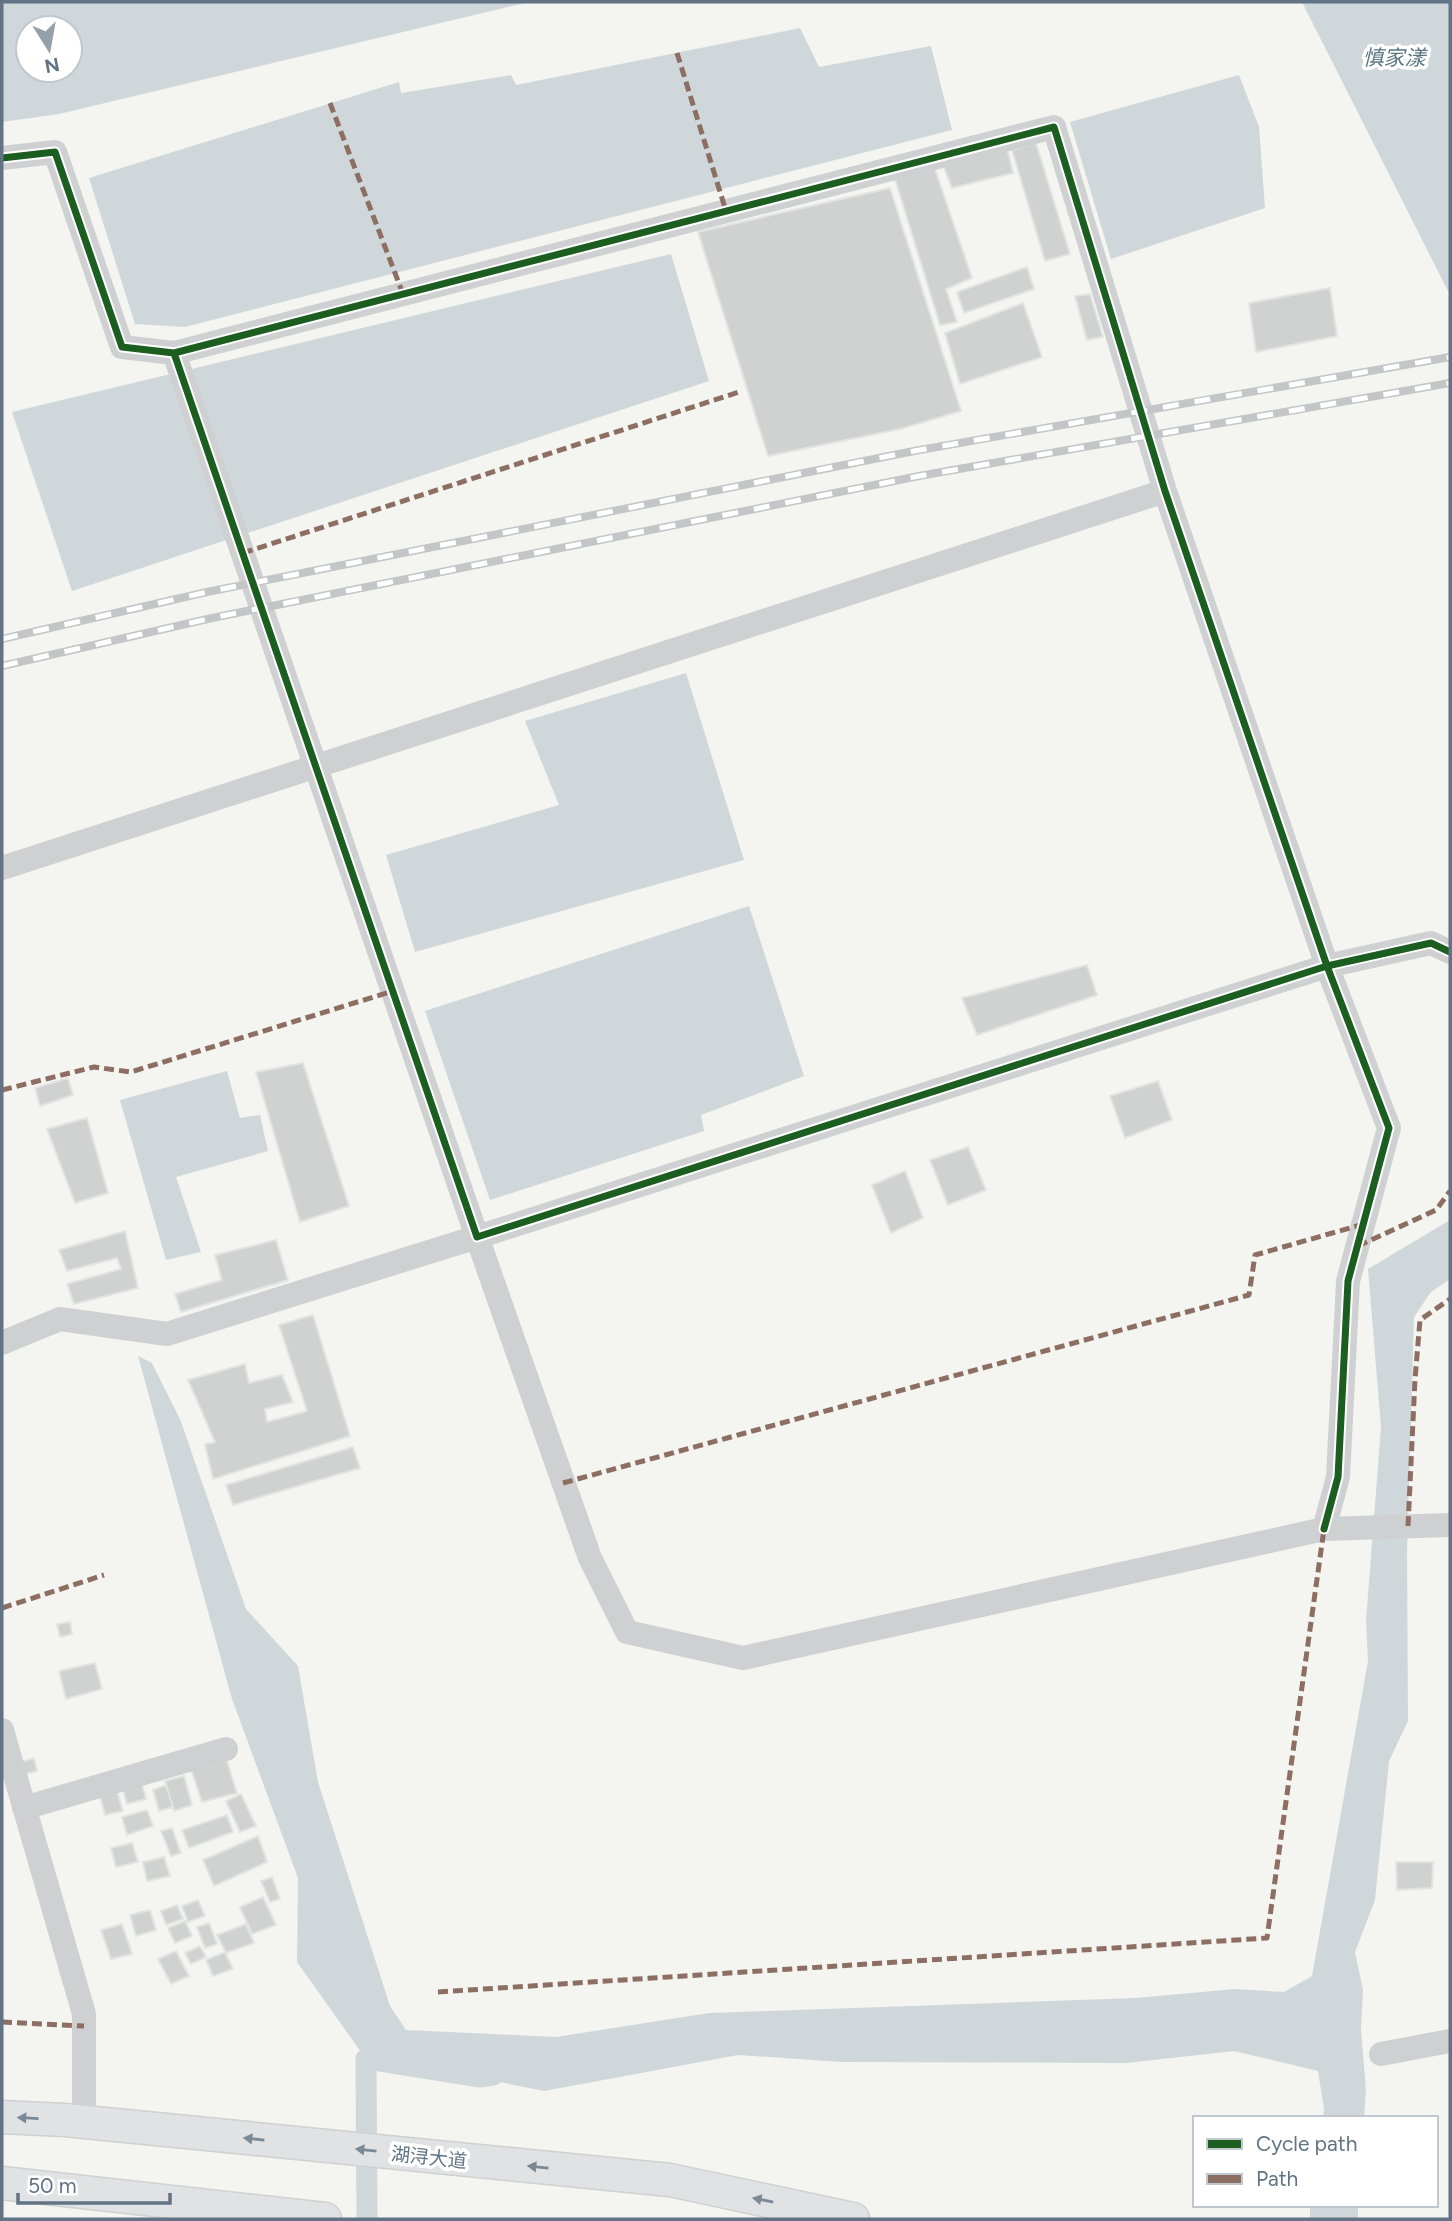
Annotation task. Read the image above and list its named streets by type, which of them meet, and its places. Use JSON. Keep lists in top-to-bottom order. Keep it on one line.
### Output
{"streets":{"main road":["湖浔大道"]},"water":["慎家漾"],"legend":["Cycle path","Path"],"scale_bar":"50 m","north":"bottom"}
